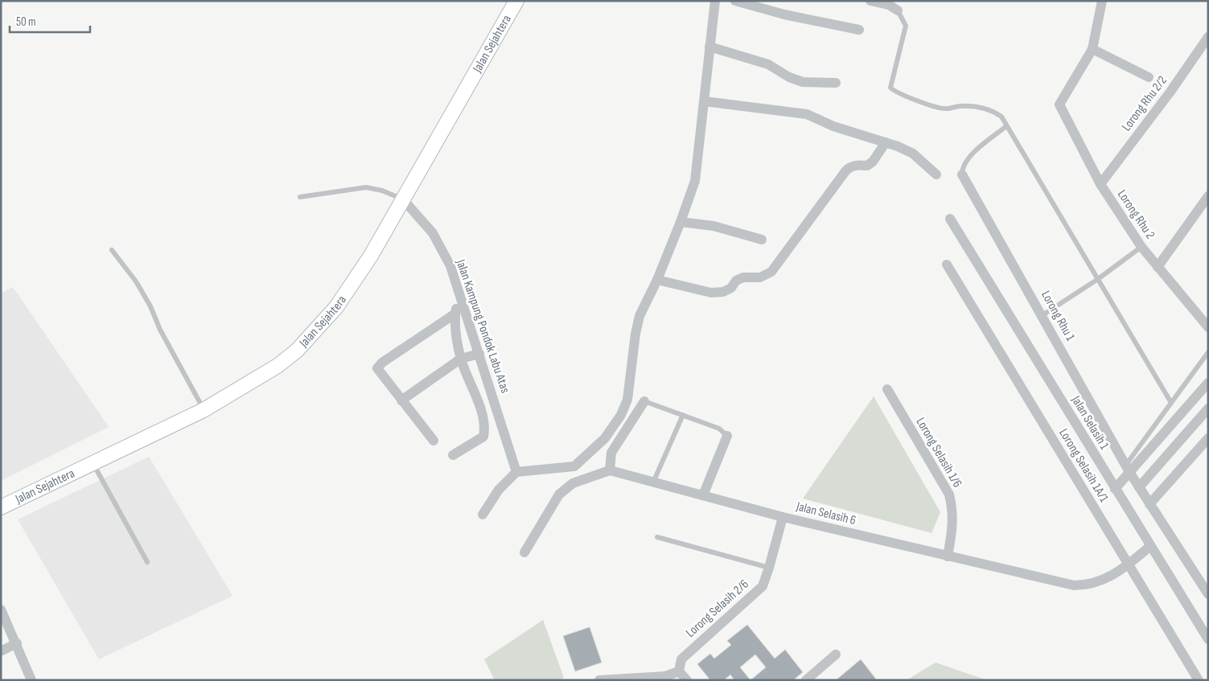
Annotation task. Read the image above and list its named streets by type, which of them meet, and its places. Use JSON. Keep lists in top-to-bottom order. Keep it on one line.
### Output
{"streets":{"main road":["Jalan Sejahtera"],"street":["Lorong Rhu 2/2","Lorong Rhu 2","Lorong Rhu 1","Jalan Kampung Pondok Labu Atas","Jalan Selasih 1","Lorong Selasih 1/6","Lorong Selasih 1A/1","Jalan Selasih 6","Lorong Selasih 2/6"]},"crossings":[["Jalan Sejahtera","Jalan Kampung Pondok Labu Atas"],["Lorong Rhu 2/2","Lorong Rhu 2"],["Jalan Selasih 1","Jalan Selasih 6"],["Lorong Selasih 1/6","Jalan Selasih 6"],["Lorong Selasih 1A/1","Jalan Selasih 6"],["Jalan Selasih 6","Lorong Selasih 2/6"]],"scale_bar":"50 m"}
